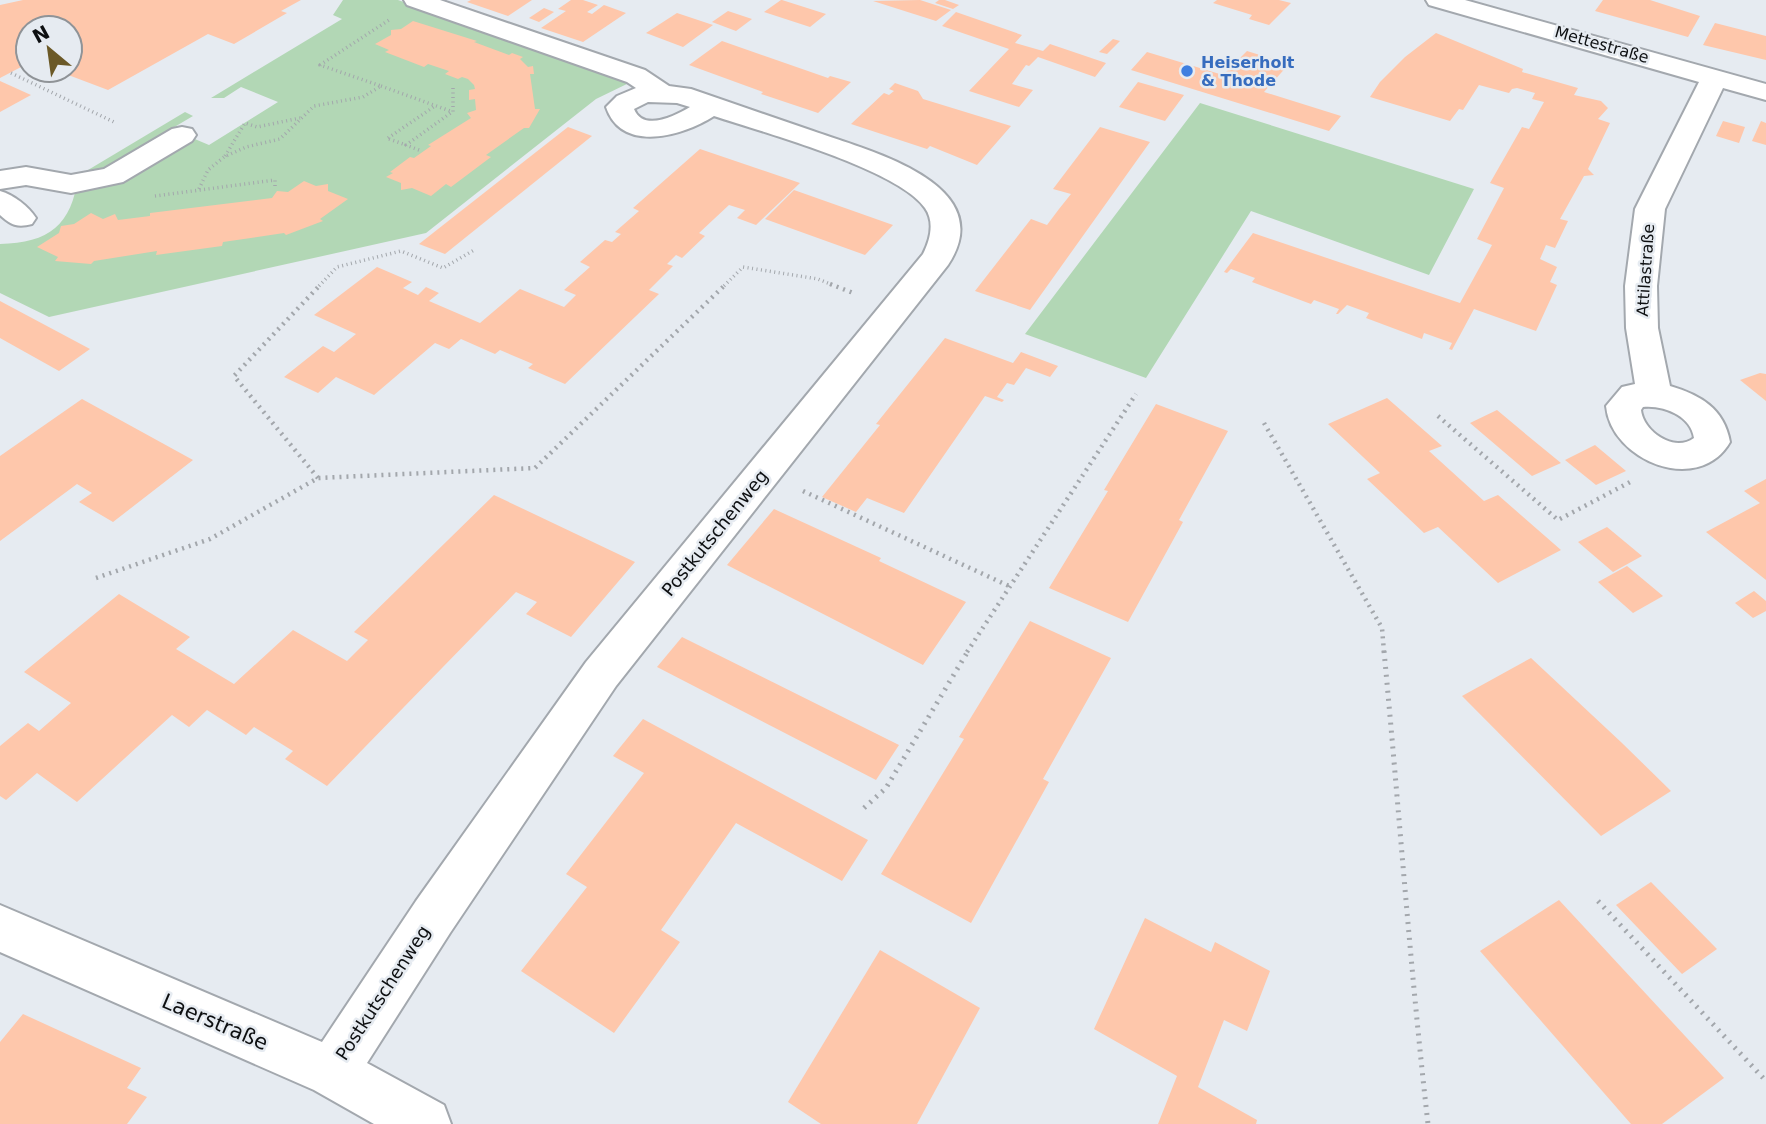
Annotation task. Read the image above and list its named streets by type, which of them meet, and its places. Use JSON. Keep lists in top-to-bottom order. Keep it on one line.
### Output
{"streets":{"street":["Mettestraße","Attilastraße","Postkutschenweg","Laerstraße"]},"crossings":[["Mettestraße","Attilastraße"],["Postkutschenweg","Laerstraße"]],"places":["Heiserholt & Thode"],"north":"top left"}
